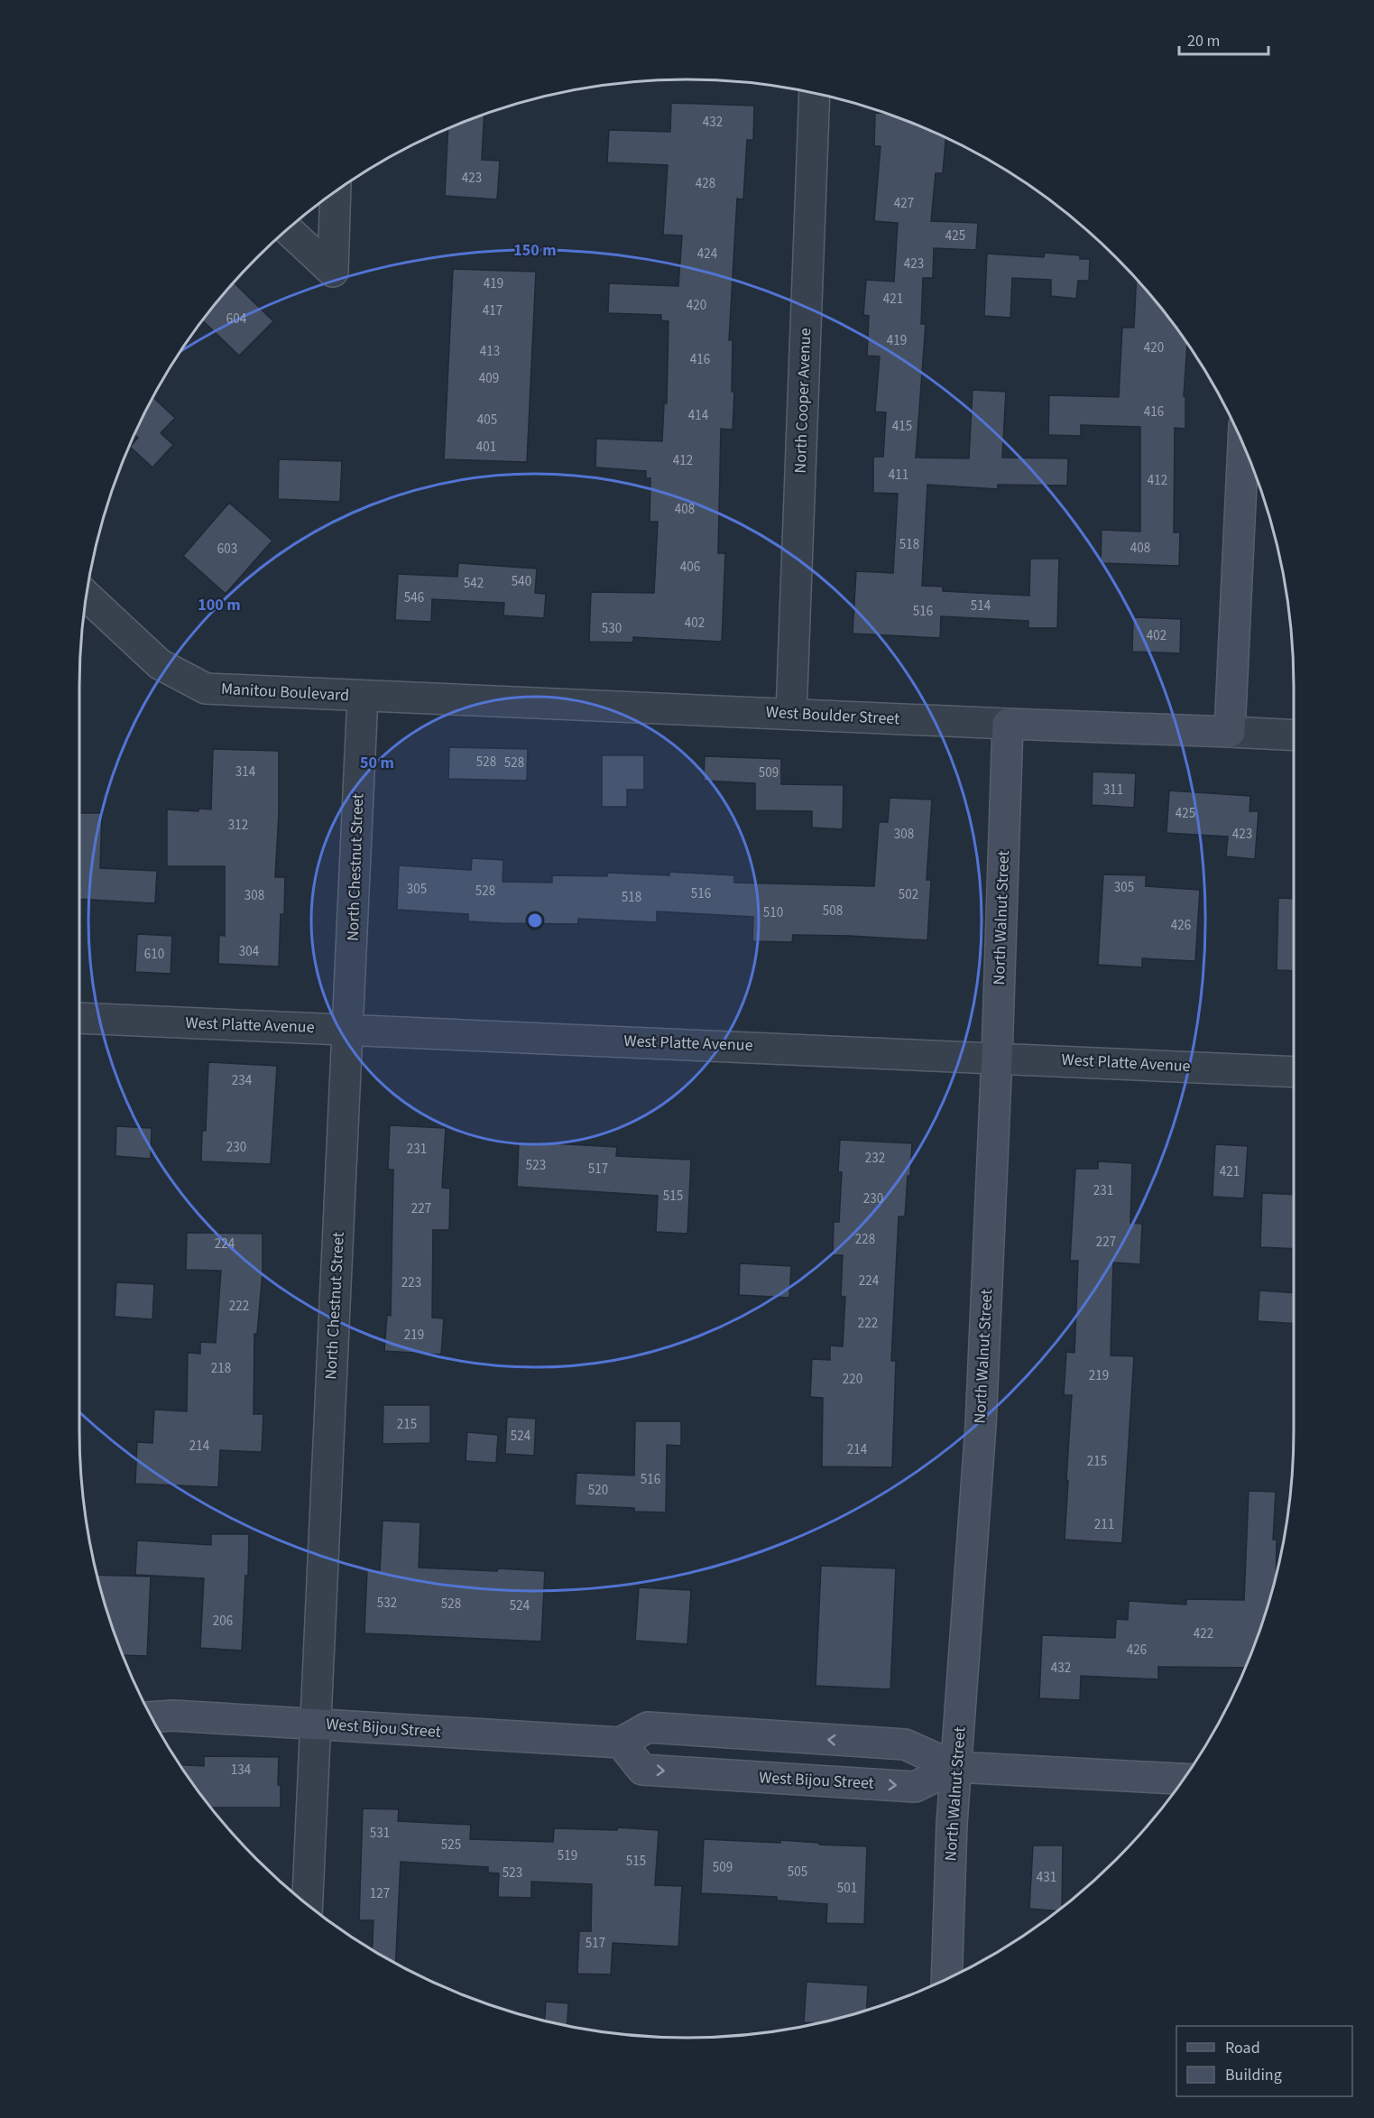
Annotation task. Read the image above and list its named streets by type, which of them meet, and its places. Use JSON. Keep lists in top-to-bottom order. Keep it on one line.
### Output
{"streets":{"main road":["West Boulder Street","North Walnut Street","West Bijou Street"],"street":["North Cooper Avenue","Manitou Boulevard","North Chestnut Street","West Platte Avenue"]},"crossings":[["North Cooper Avenue","West Boulder Street"],["Manitou Boulevard","West Boulder Street"],["Manitou Boulevard","North Chestnut Street"],["West Boulder Street","North Chestnut Street"],["West Boulder Street","North Walnut Street"],["North Chestnut Street","West Platte Avenue"],["North Chestnut Street","West Bijou Street"],["North Walnut Street","West Platte Avenue"],["North Walnut Street","West Bijou Street"]],"house_numbers":["432","423","428","427","425","424","423","419","421","420","417","604","419","420","413","416","409","416","414","405","415","401","412","411","412","408","518","408","603","406","540","542","546","514","516","402","530","402","528","528","314","509","311","425","312","308","423","305","305","528","516","502","308","518","508","510","426","304","610","234","230","231","232","523","517","421","231","515","230","227","228","227","224","224","223","222","222","219","218","219","220","215","524","214","214","215","516","520","211","532","528","524","206","422","426","432","134","531","525","519","515","509","505","523","431","501","127","517"],"legend":["Road","Building"],"scale_bar":"20 m","rings":["150 m","100 m","50 m"]}
